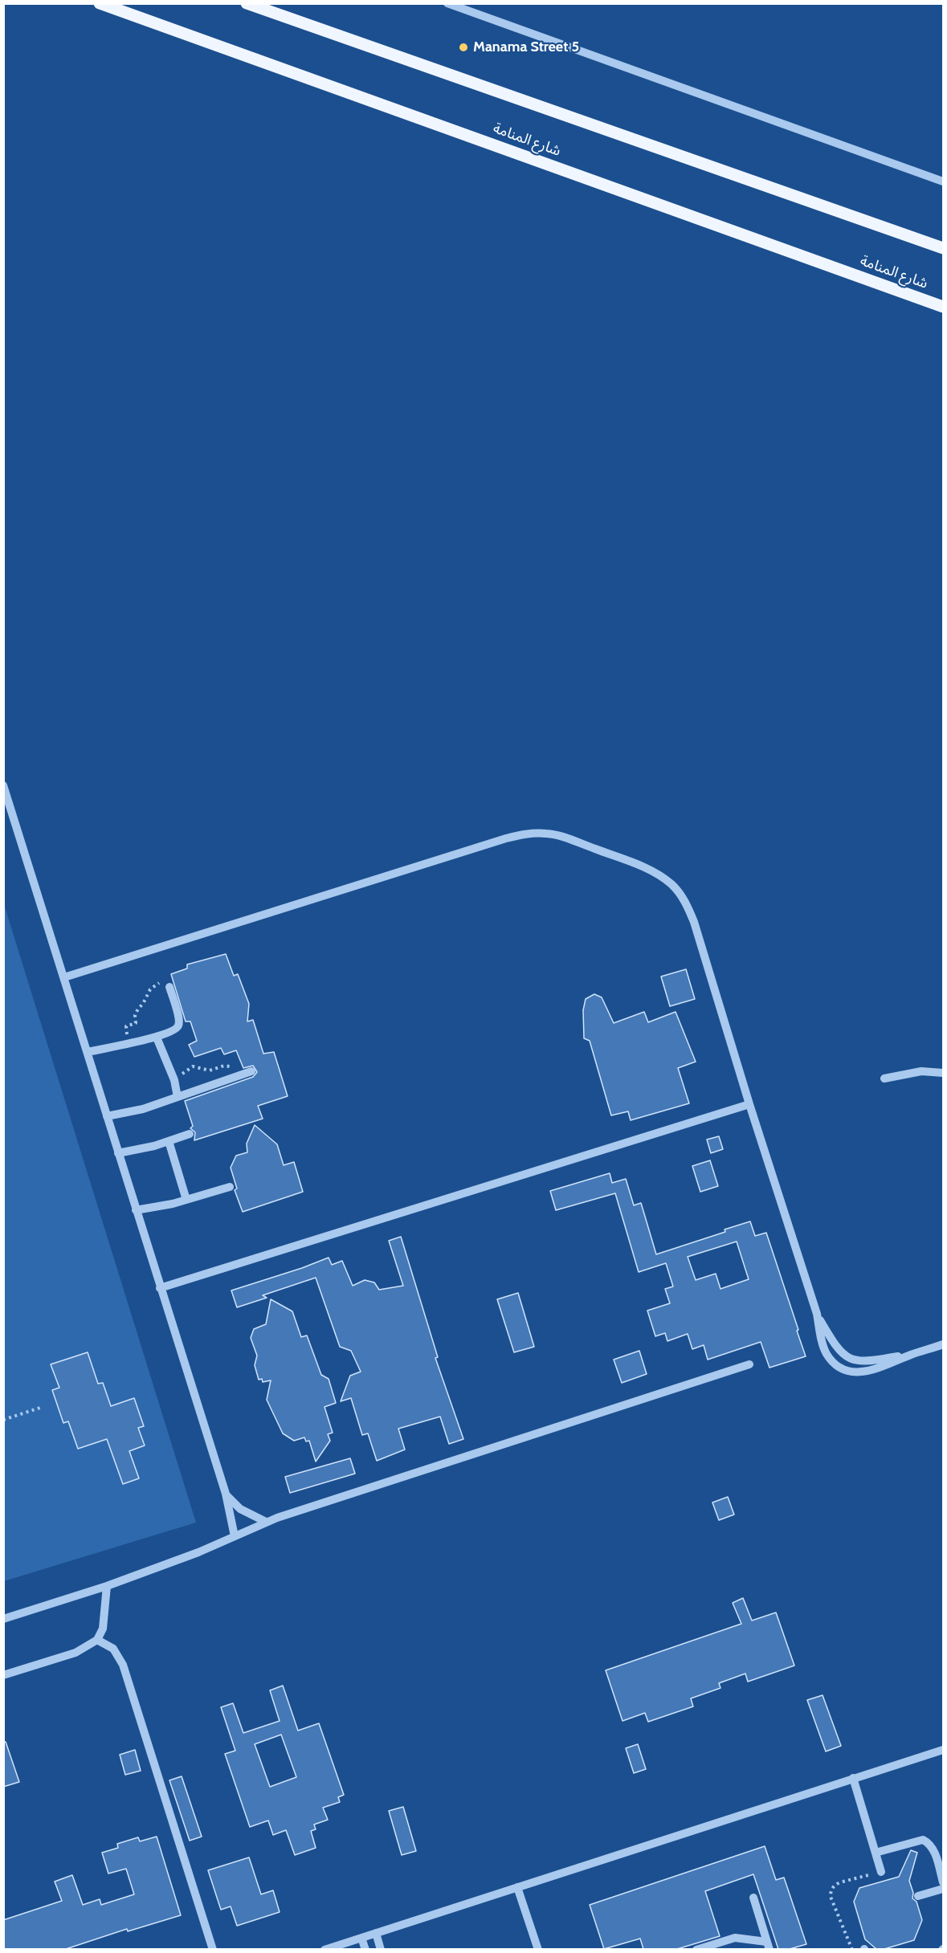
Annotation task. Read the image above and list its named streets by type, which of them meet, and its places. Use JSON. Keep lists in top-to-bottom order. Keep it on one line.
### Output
{"streets":{"main road":["شارع المنامة"]},"places":["Manama Street 5"]}
